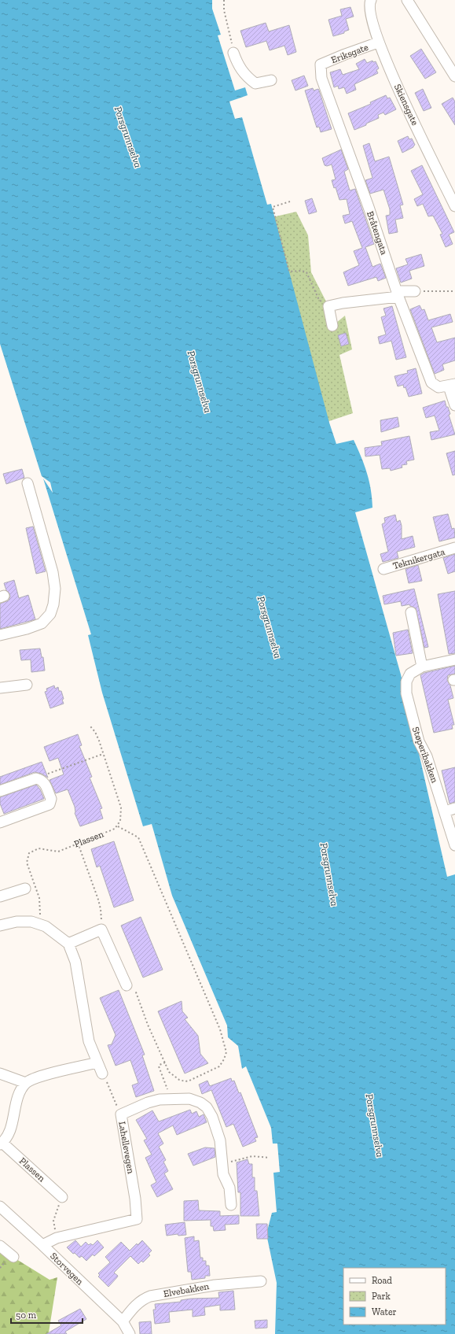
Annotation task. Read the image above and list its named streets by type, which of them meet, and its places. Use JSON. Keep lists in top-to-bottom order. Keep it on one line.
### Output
{"streets":{"street":["Eriksgate","Skiensgate","Bråtengata","Teknikergata","Støperibakken","Plassen","Lahellevegen","Storvegen","Elvebakken"]},"crossings":[["Eriksgate","Skiensgate"],["Eriksgate","Bråtengata"],["Lahellevegen","Storvegen"],["Storvegen","Elvebakken"]],"water":["Porsgrunnselva"],"legend":["Road","Park","Water"],"scale_bar":"50 m"}
